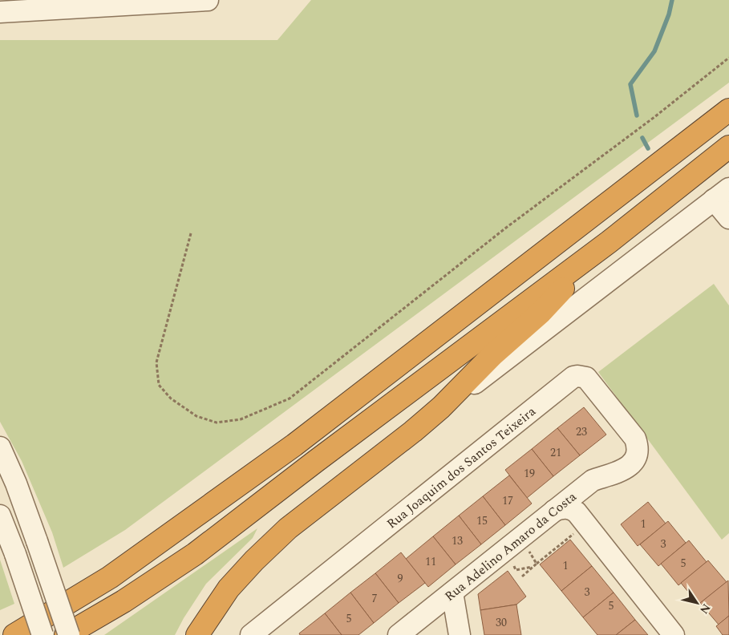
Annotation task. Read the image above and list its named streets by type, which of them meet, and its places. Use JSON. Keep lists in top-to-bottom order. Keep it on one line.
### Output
{"streets":{"street":["Rua Joaquim dos Santos Teixeira","Rua Adelino Amaro da Costa"]},"crossings":[["Rua Joaquim dos Santos Teixeira","Rua Adelino Amaro da Costa"]],"house_numbers":["23","21","19","17","15","1","13","3","11","5","1","9","3","7","5","5","30"],"north":"bottom right"}
